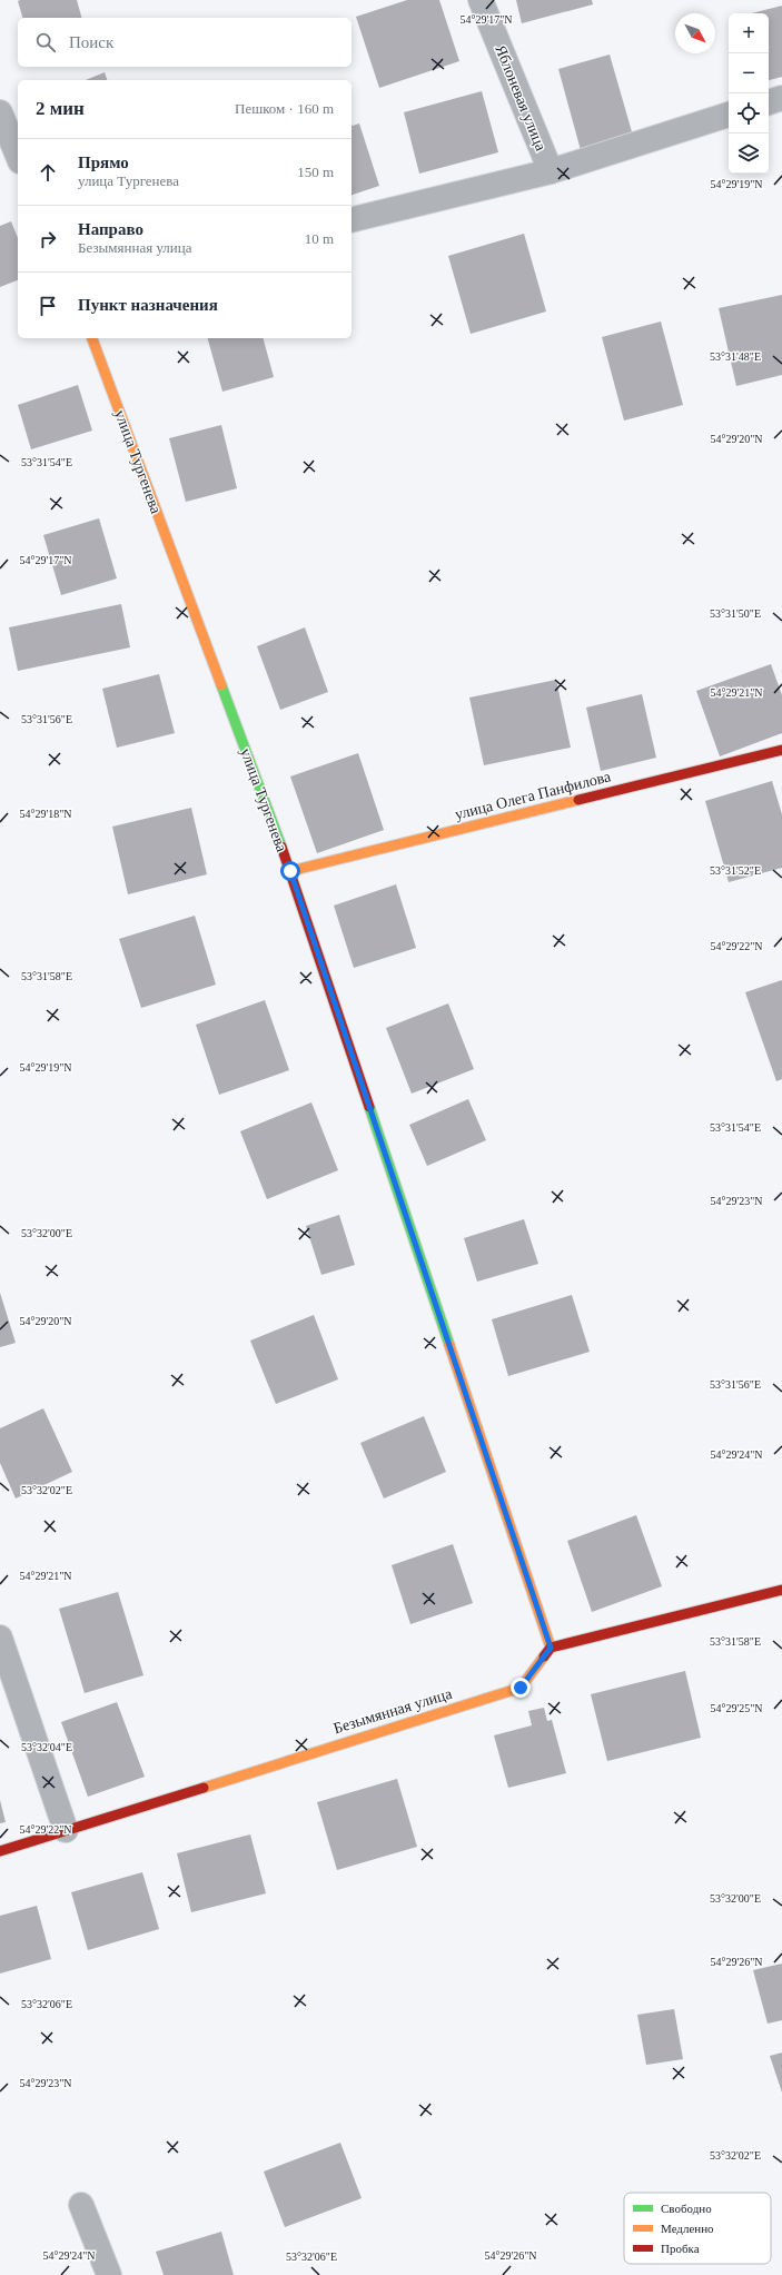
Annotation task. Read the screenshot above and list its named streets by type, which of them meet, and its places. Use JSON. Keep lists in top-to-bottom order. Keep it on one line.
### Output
{"streets":{"street":["Яблоневая улица","улица Тургенева","улица Олега Панфилова","Безымянная улица"]},"crossings":[["улица Тургенева","улица Олега Панфилова"],["улица Тургенева","Безымянная улица"]],"legend":["Свободно","Медленно","Пробка"],"north":"bottom right","page":{"map_buttons":["+","−"],"search":"Поиск","heading":["2 мин","Пешком · 160 m"],"list":[["Прямо","улица Тургенева","150 m"],["Направо","Безымянная улица","10 m"],"Пункт назначения"]},"coordinates":["54°29'17\"N","54°29'19\"N","53°31'48\"E","54°29'20\"N","53°31'54\"E","53°31'50\"E","54°29'21\"N","53°31'56\"E","54°29'18\"N","53°31'52\"E","54°29'22\"N","53°31'58\"E","54°29'23\"N","53°32'00\"E","54°29'24\"N","53°32'02\"E","54°29'25\"N","53°32'04\"E","54°29'26\"N","53°32'06\"E"]}
